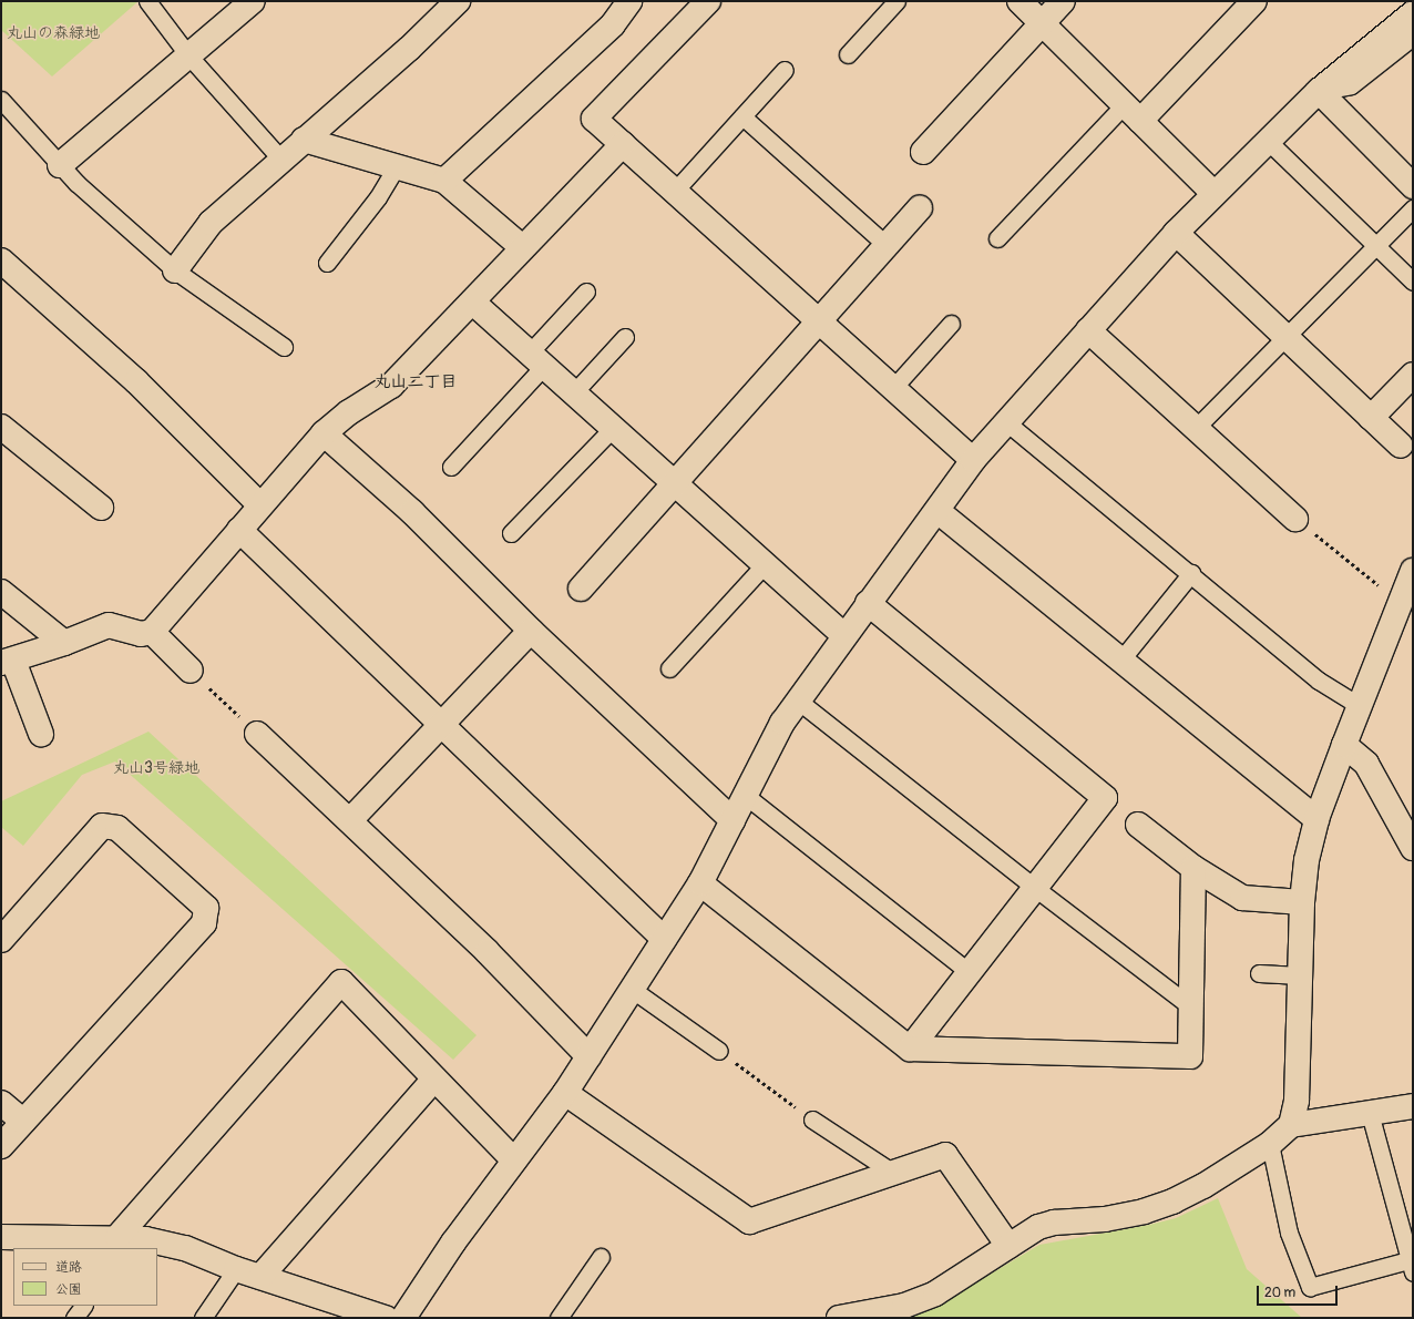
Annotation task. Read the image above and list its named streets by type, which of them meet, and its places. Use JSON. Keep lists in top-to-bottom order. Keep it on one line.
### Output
{"districts":["丸山二丁目"],"parks":["丸山の森緑地","丸山3号緑地"],"legend":["道路","公園"],"scale_bar":"20 m"}
